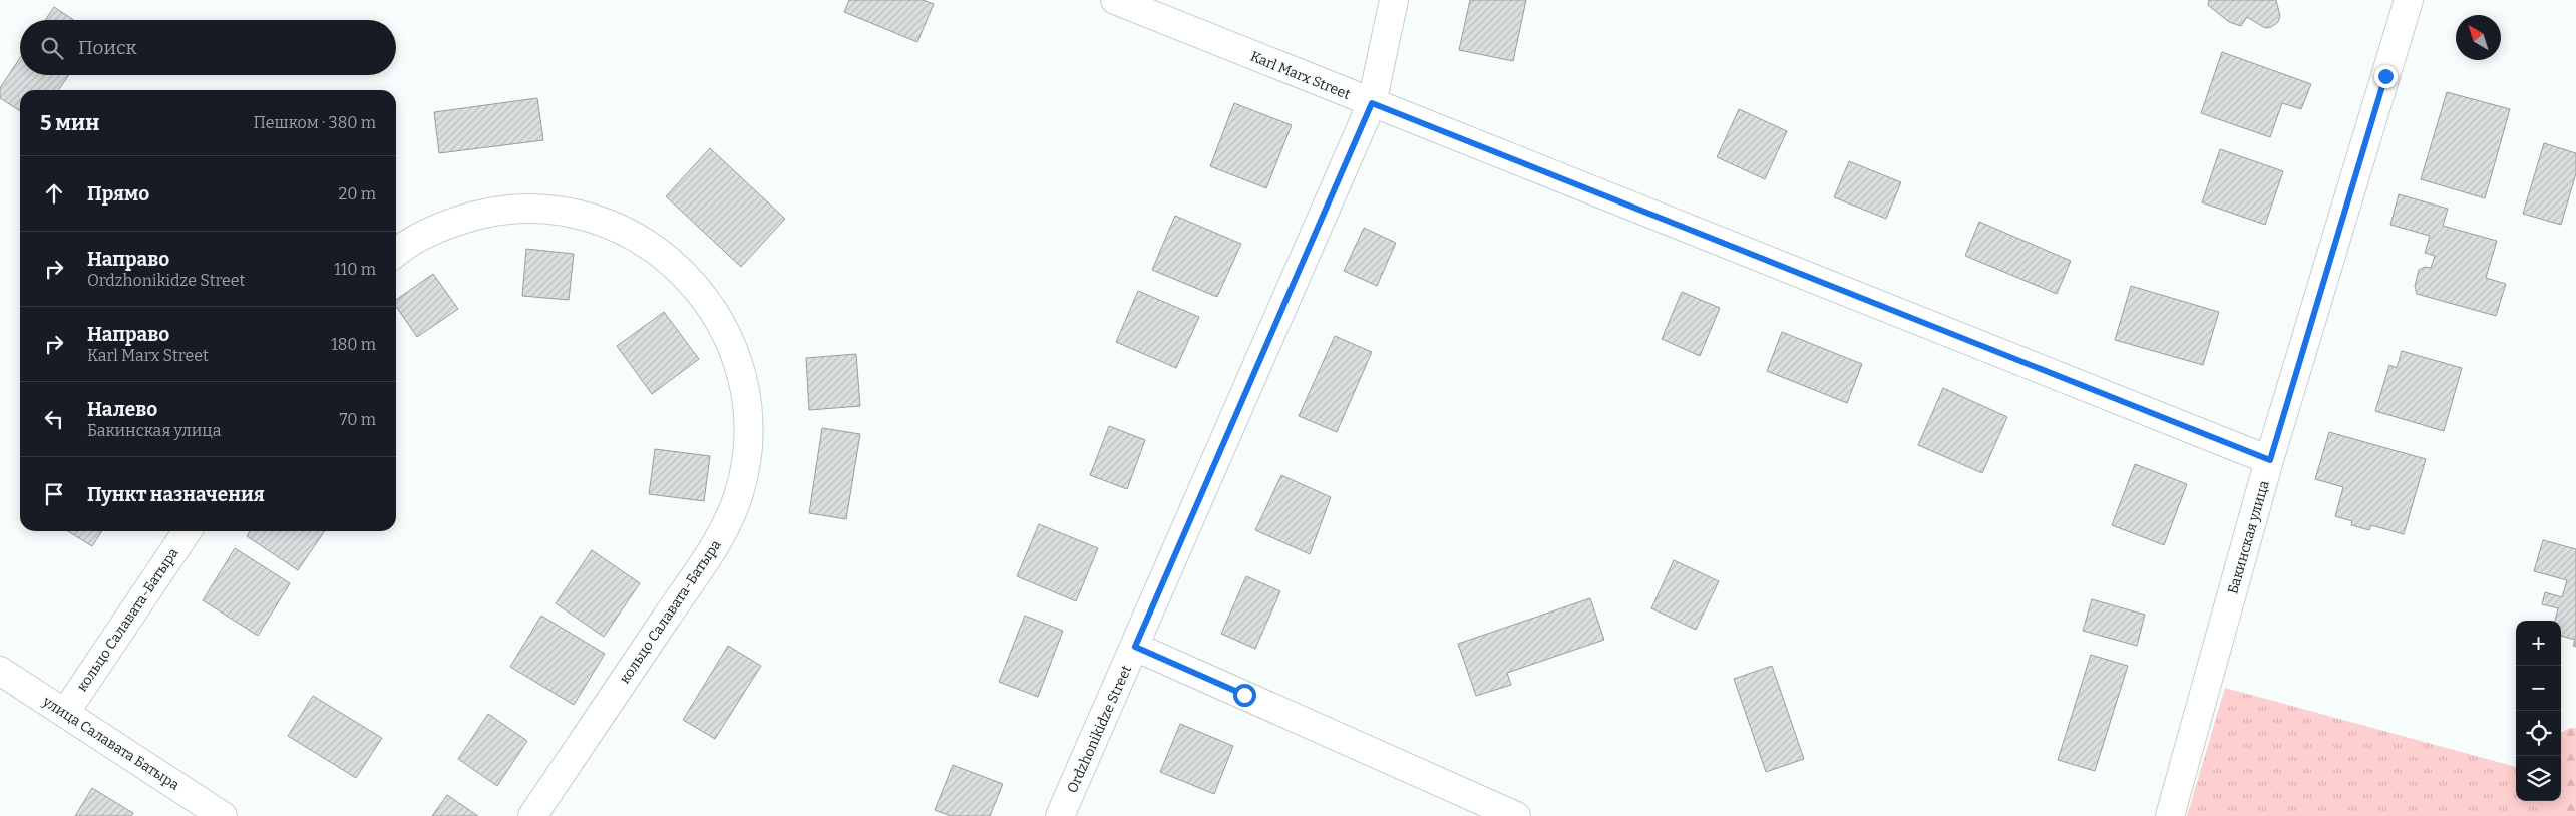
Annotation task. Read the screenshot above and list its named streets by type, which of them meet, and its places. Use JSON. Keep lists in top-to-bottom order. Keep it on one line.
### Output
{"streets":{"street":["Karl Marx Street","Бакинская улица","кольцо Салавата-Батыра","Ordzhonikidze Street","улица Салавата Батыра"]},"crossings":[["Karl Marx Street","Бакинская улица"],["Karl Marx Street","Ordzhonikidze Street"],["кольцо Салавата-Батыра","улица Салавата Батыра"]],"north":"top left","page":{"search":"Поиск","heading":["5 мин","Пешком · 380 m"],"list":[["Прямо","20 m"],["Направо","Ordzhonikidze Street","110 m"],["Направо","Karl Marx Street","180 m"],["Налево","Бакинская улица","70 m"],"Пункт назначения"],"map_buttons":["+","−"]}}
